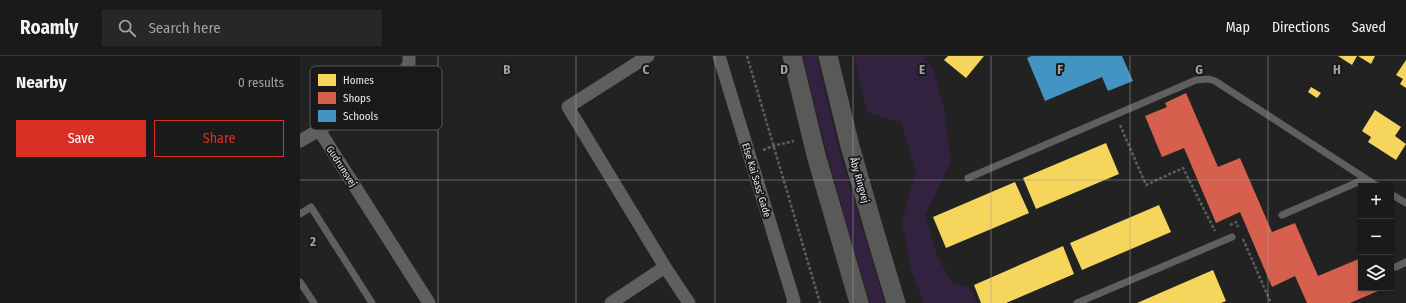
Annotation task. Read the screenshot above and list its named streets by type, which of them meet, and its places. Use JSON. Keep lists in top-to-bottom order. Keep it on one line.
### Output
{"streets":{"main road":["Åby Ringvej"],"street":["Gudrunsvej","Else Kai Sass' Gade"]},"legend":["Homes","Shops","Schools"],"page":{"header":"Roamly","search":"Search here","nav":["Map","Directions","Saved"],"heading":["Nearby","0 results"],"buttons":["Save","Share"],"map_buttons":["+","−"]},"grid":{"columns":["B","C","D","E","F","G","H"],"rows":["2"]}}
